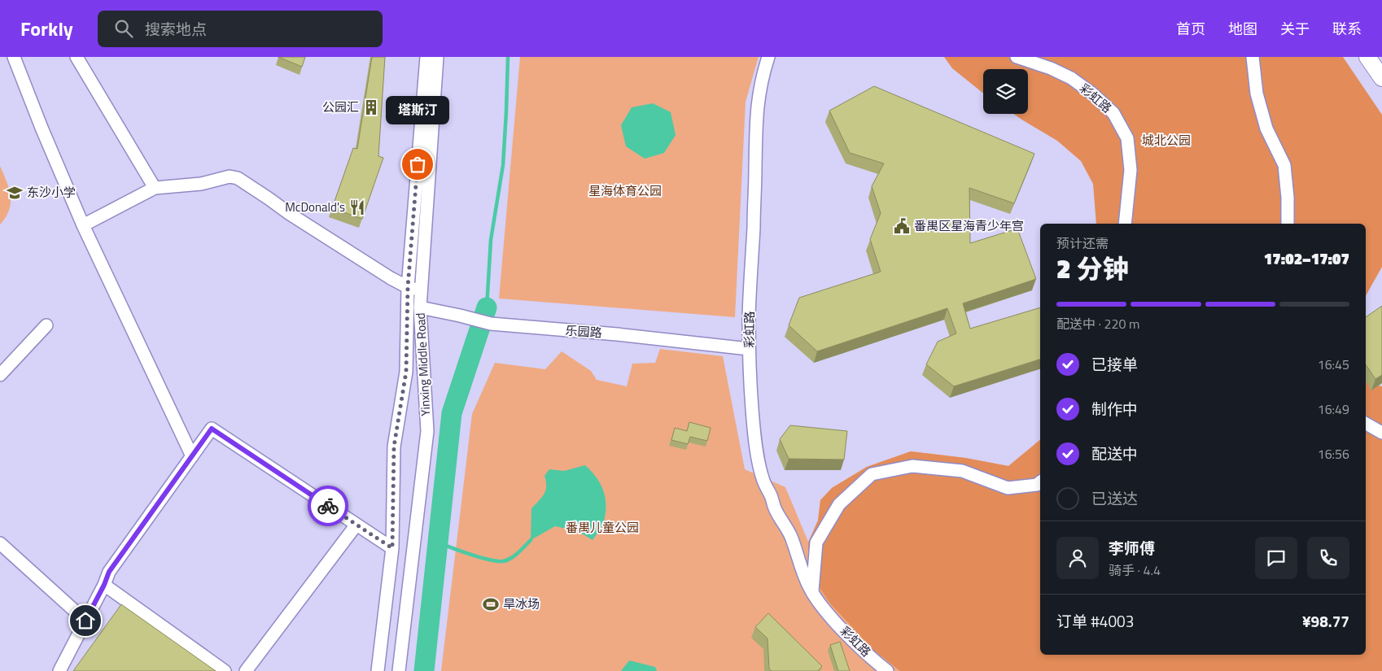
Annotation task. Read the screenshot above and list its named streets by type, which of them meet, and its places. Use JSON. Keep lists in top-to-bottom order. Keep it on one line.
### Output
{"streets":{"street":["彩虹路","乐园路","Yinxing Middle Road"]},"crossings":[["彩虹路","乐园路"],["乐园路","Yinxing Middle Road"]],"parks":["城北公园","星海体育公园","番禺儿童公园"],"places":{"building":["公园汇"],"other":["塔斯汀"],"school or university":["东沙小学"],"restaurant":["McDonald's"],"public building":["番禺区星海青少年宫"],"sports":["旱冰场"]},"page":{"header":"Forkly","search":"搜索地点","nav":["首页","地图","关于","联系"],"bubble":"塔斯汀","heading":["2 分钟","预计还需","17:02–17:07"],"panel":["李师傅","骑手 · 4.4","订单 #4003","¥98.77"],"bar":"配送中 · 220 m","list":[["已接单","16:45"],["制作中","16:49"],["配送中","16:56"],"已送达"]}}
